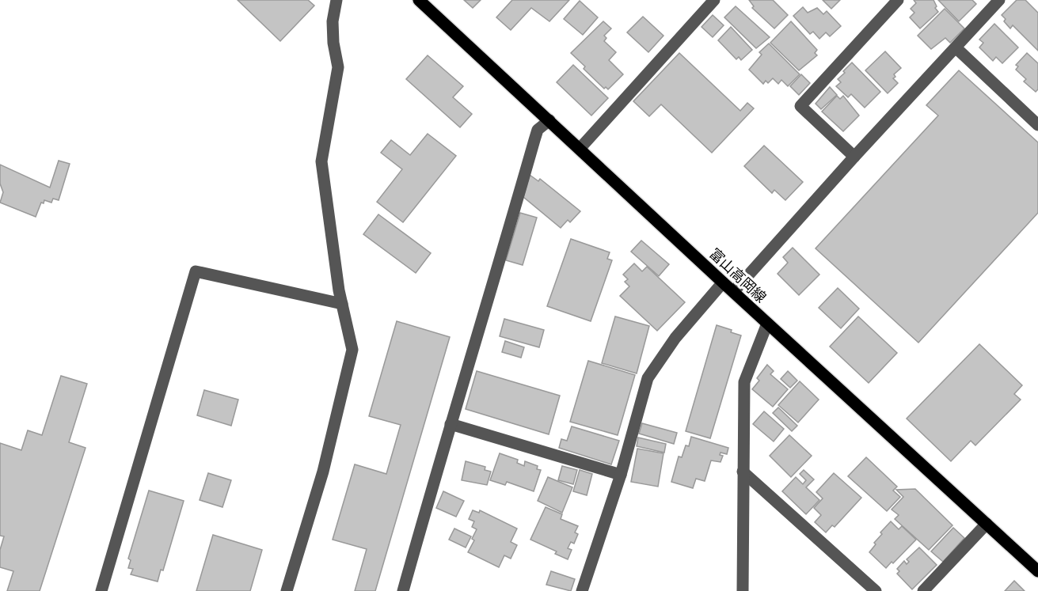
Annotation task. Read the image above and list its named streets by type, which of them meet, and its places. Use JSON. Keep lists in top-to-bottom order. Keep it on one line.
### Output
{"streets":{"main road":["富山高岡線"]}}
